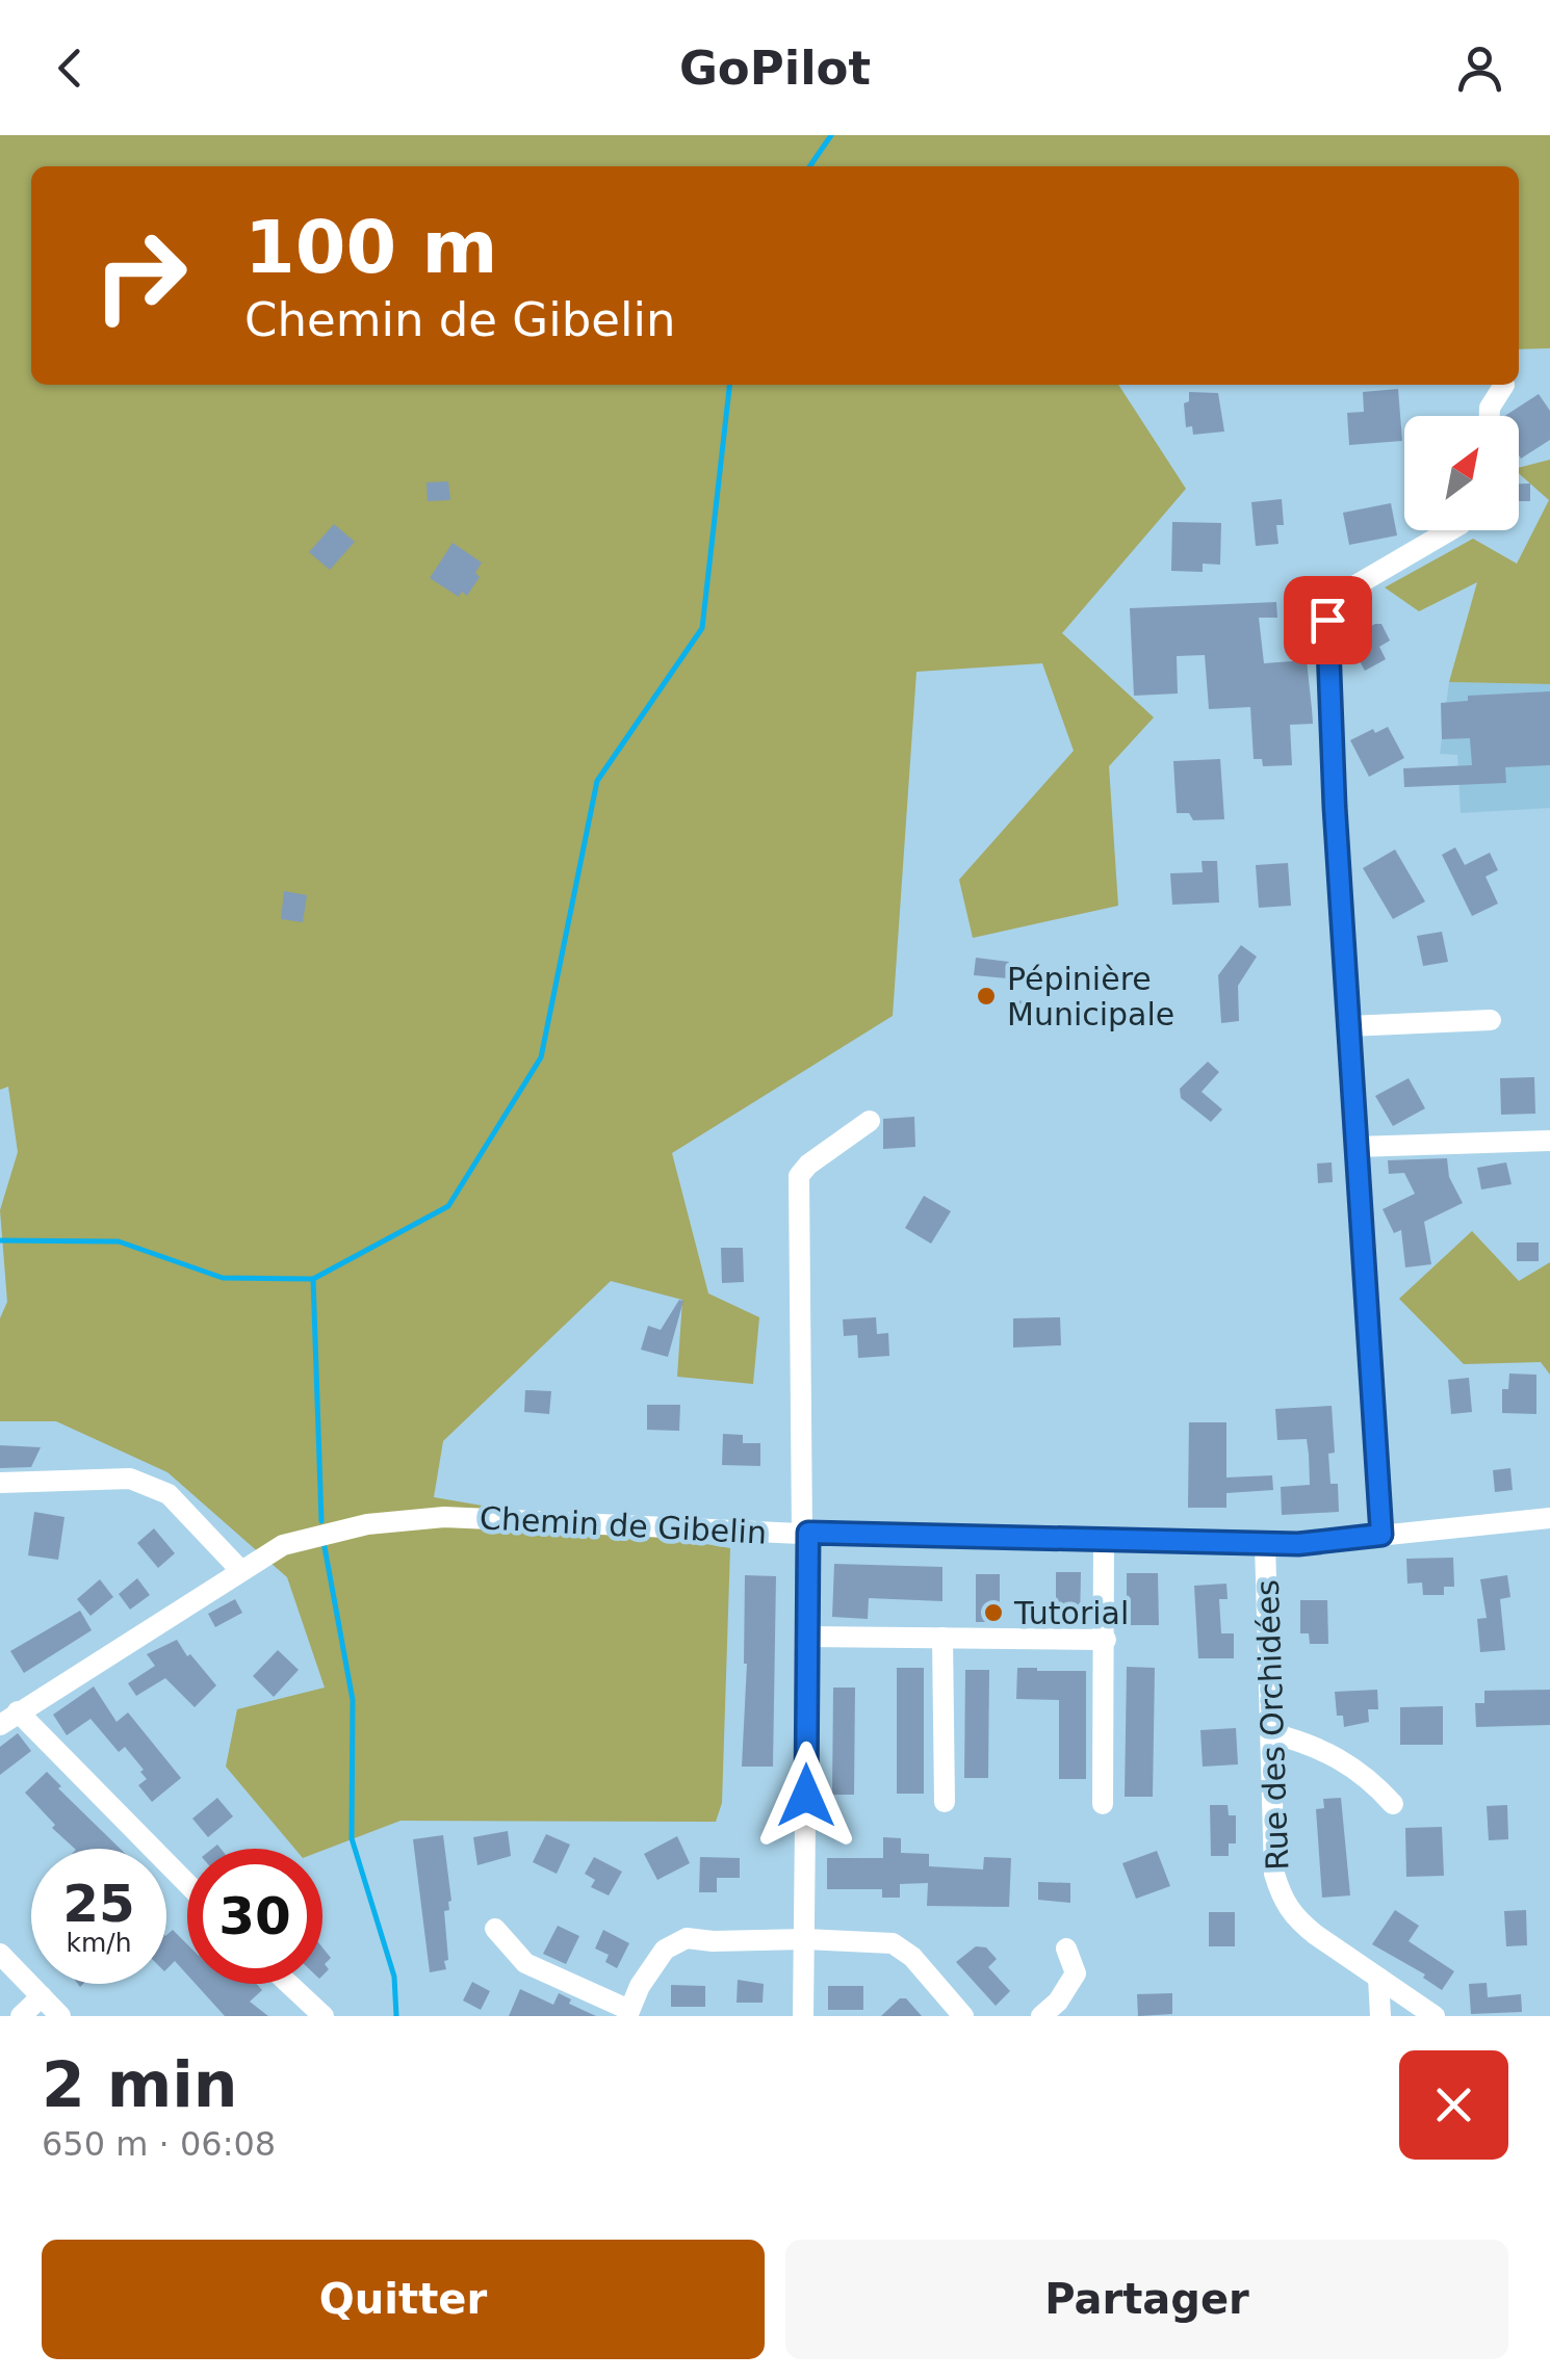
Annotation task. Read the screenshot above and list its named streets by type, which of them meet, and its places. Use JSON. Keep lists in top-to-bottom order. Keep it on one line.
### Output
{"streets":{"street":["Chemin de Gibelin","Rue des Orchidées"]},"crossings":[["Chemin de Gibelin","Rue des Orchidées"]],"places":["Pépinière Municipale","Tutorial"],"north":"top right","page":{"header":"GoPilot","turn":["100 m","Chemin de Gibelin"],"speed":"25 km/h","limit":"30","heading":["2 min","650 m · 06:08"],"buttons":["Quitter","Partager"]}}
